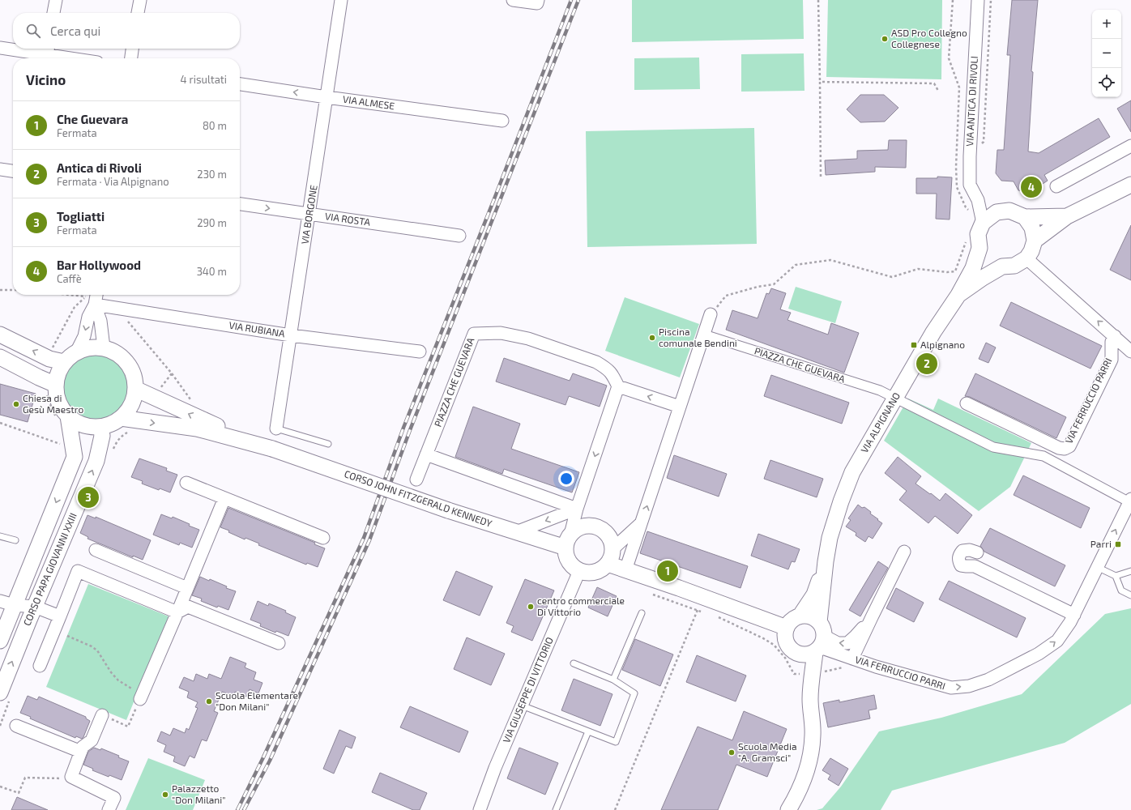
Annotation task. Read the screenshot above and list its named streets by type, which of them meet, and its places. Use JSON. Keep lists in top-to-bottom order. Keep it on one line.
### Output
{"streets":{"street":["VIA ANTICA DI RIVOLI","VIA ALMESE","VIA BORGONE","VIA ROSTA","VIA RUBIANA","PIAZZA CHE GUEVARA","VIA FERRUCCIO PARRI","VIA ALPIGNANO","CORSO JOHN FITZGERALD KENNEDY","CORSO PAPA GIOVANNI XXIII","VIA GIUSEPPE DI VITTORIO"]},"crossings":[["VIA ALMESE","VIA BORGONE"],["VIA BORGONE","VIA ROSTA"],["VIA BORGONE","VIA RUBIANA"],["PIAZZA CHE GUEVARA","VIA FERRUCCIO PARRI"],["PIAZZA CHE GUEVARA","VIA ALPIGNANO"],["VIA FERRUCCIO PARRI","VIA ALPIGNANO"],["CORSO JOHN FITZGERALD KENNEDY","CORSO PAPA GIOVANNI XXIII"],["CORSO JOHN FITZGERALD KENNEDY","VIA GIUSEPPE DI VITTORIO"]],"one_way":["VIA FERRUCCIO PARRI"],"places":{"other":["ASD Pro Collegno Collegnese","Piscina comunale Bendini","Chiesa di Gesù Maestro","centro commerciale Di Vittorio","Scuola Elementare \"Don Milani\"","Scuola Media \"A. Gramsci\"","Palazzetto \"Don Milani\""],"transit":["Alpignano","Parri"]},"page":{"map_buttons":["+","−"],"search":"Cerca qui","heading":["Vicino","4 risultati"],"list":[{"mark":"1","name":"Che Guevara","note":"Fermata","value":"80 m"},{"mark":"2","name":"Antica di Rivoli","note":"Fermata · Via Alpignano","value":"230 m"},{"mark":"3","name":"Togliatti","note":"Fermata","value":"290 m"},{"mark":"4","name":"Bar Hollywood","note":"Caffè","value":"340 m"}],"pins":["4","2","3","1"]}}
